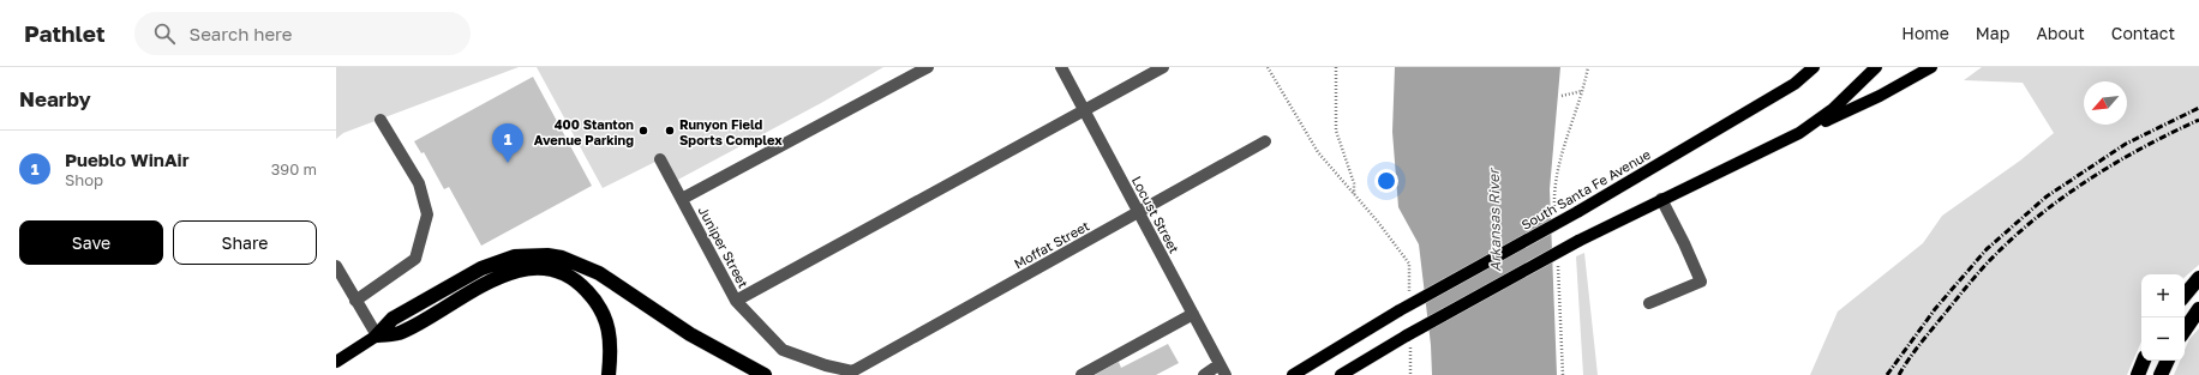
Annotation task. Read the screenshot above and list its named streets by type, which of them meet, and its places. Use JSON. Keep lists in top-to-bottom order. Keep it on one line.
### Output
{"streets":{"main road":["South Santa Fe Avenue"],"street":["Locust Street","Moffat Street","Juniper Street"]},"crossings":[["Locust Street","Moffat Street"],["Moffat Street","Juniper Street"]],"water":["Arkansas River"],"places":["400 Stanton Avenue Parking","Runyon Field Sports Complex"],"north":"bottom left","page":{"header":"Pathlet","search":"Search here","nav":["Home","Map","About","Contact"],"heading":"Nearby","pins":"1","list":[{"mark":"1","name":"Pueblo WinAir","note":"Shop","value":"390 m"}],"buttons":["Save","Share"],"map_buttons":["+","−"]}}
